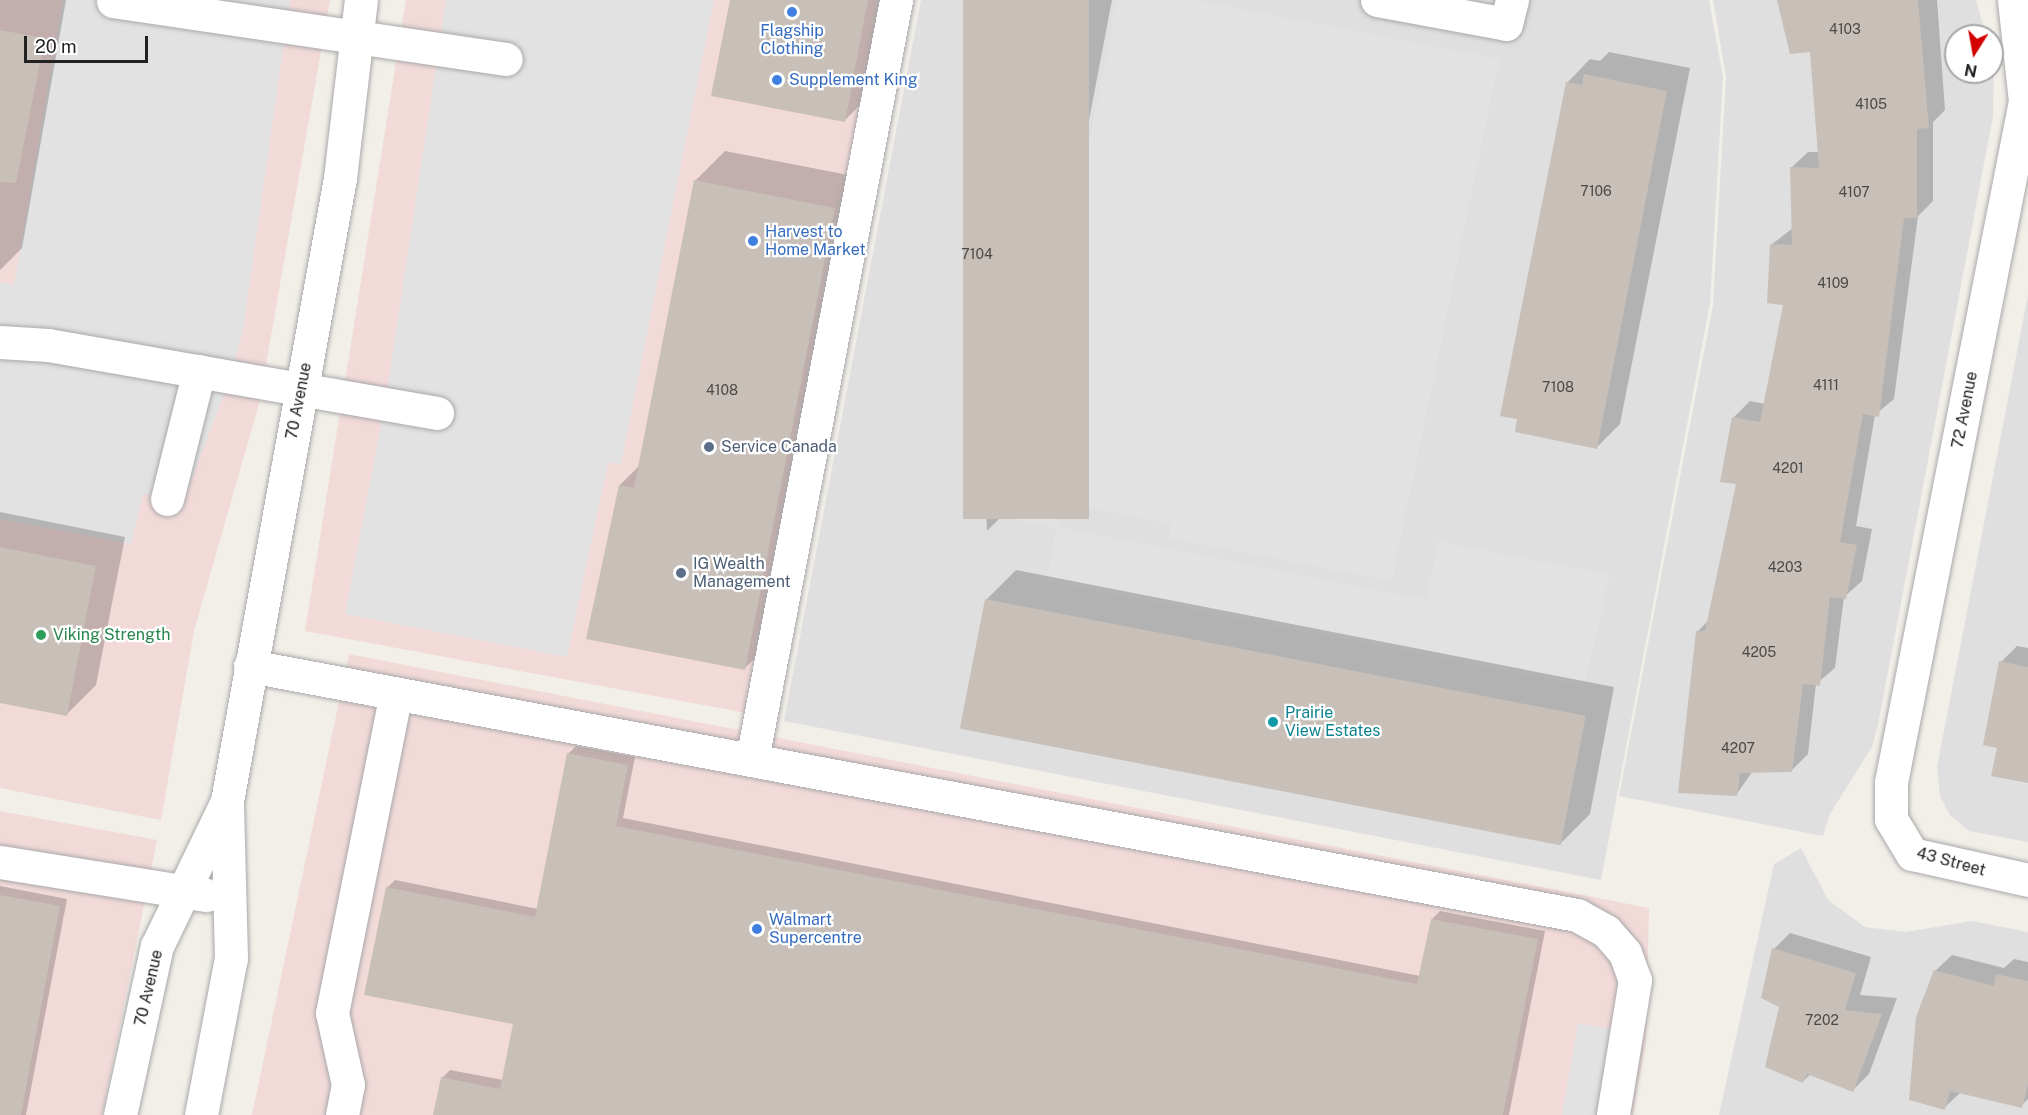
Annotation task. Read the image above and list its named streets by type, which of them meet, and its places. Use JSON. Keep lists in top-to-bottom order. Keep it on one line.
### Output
{"streets":{"street":["70 Avenue","72 Avenue","43 Street"]},"crossings":[["72 Avenue","43 Street"]],"places":["Flagship Clothing","Supplement King","Harvest to Home Market","Service Canada","IG Wealth Management","Viking Strength","Prairie View Estates","Walmart Supercentre"],"house_numbers":["4103","4105","7106","4107","7104","4109","4111","7108","4108","4201","4203","4205","4207","7202"],"scale_bar":"20 m","north":"bottom"}
